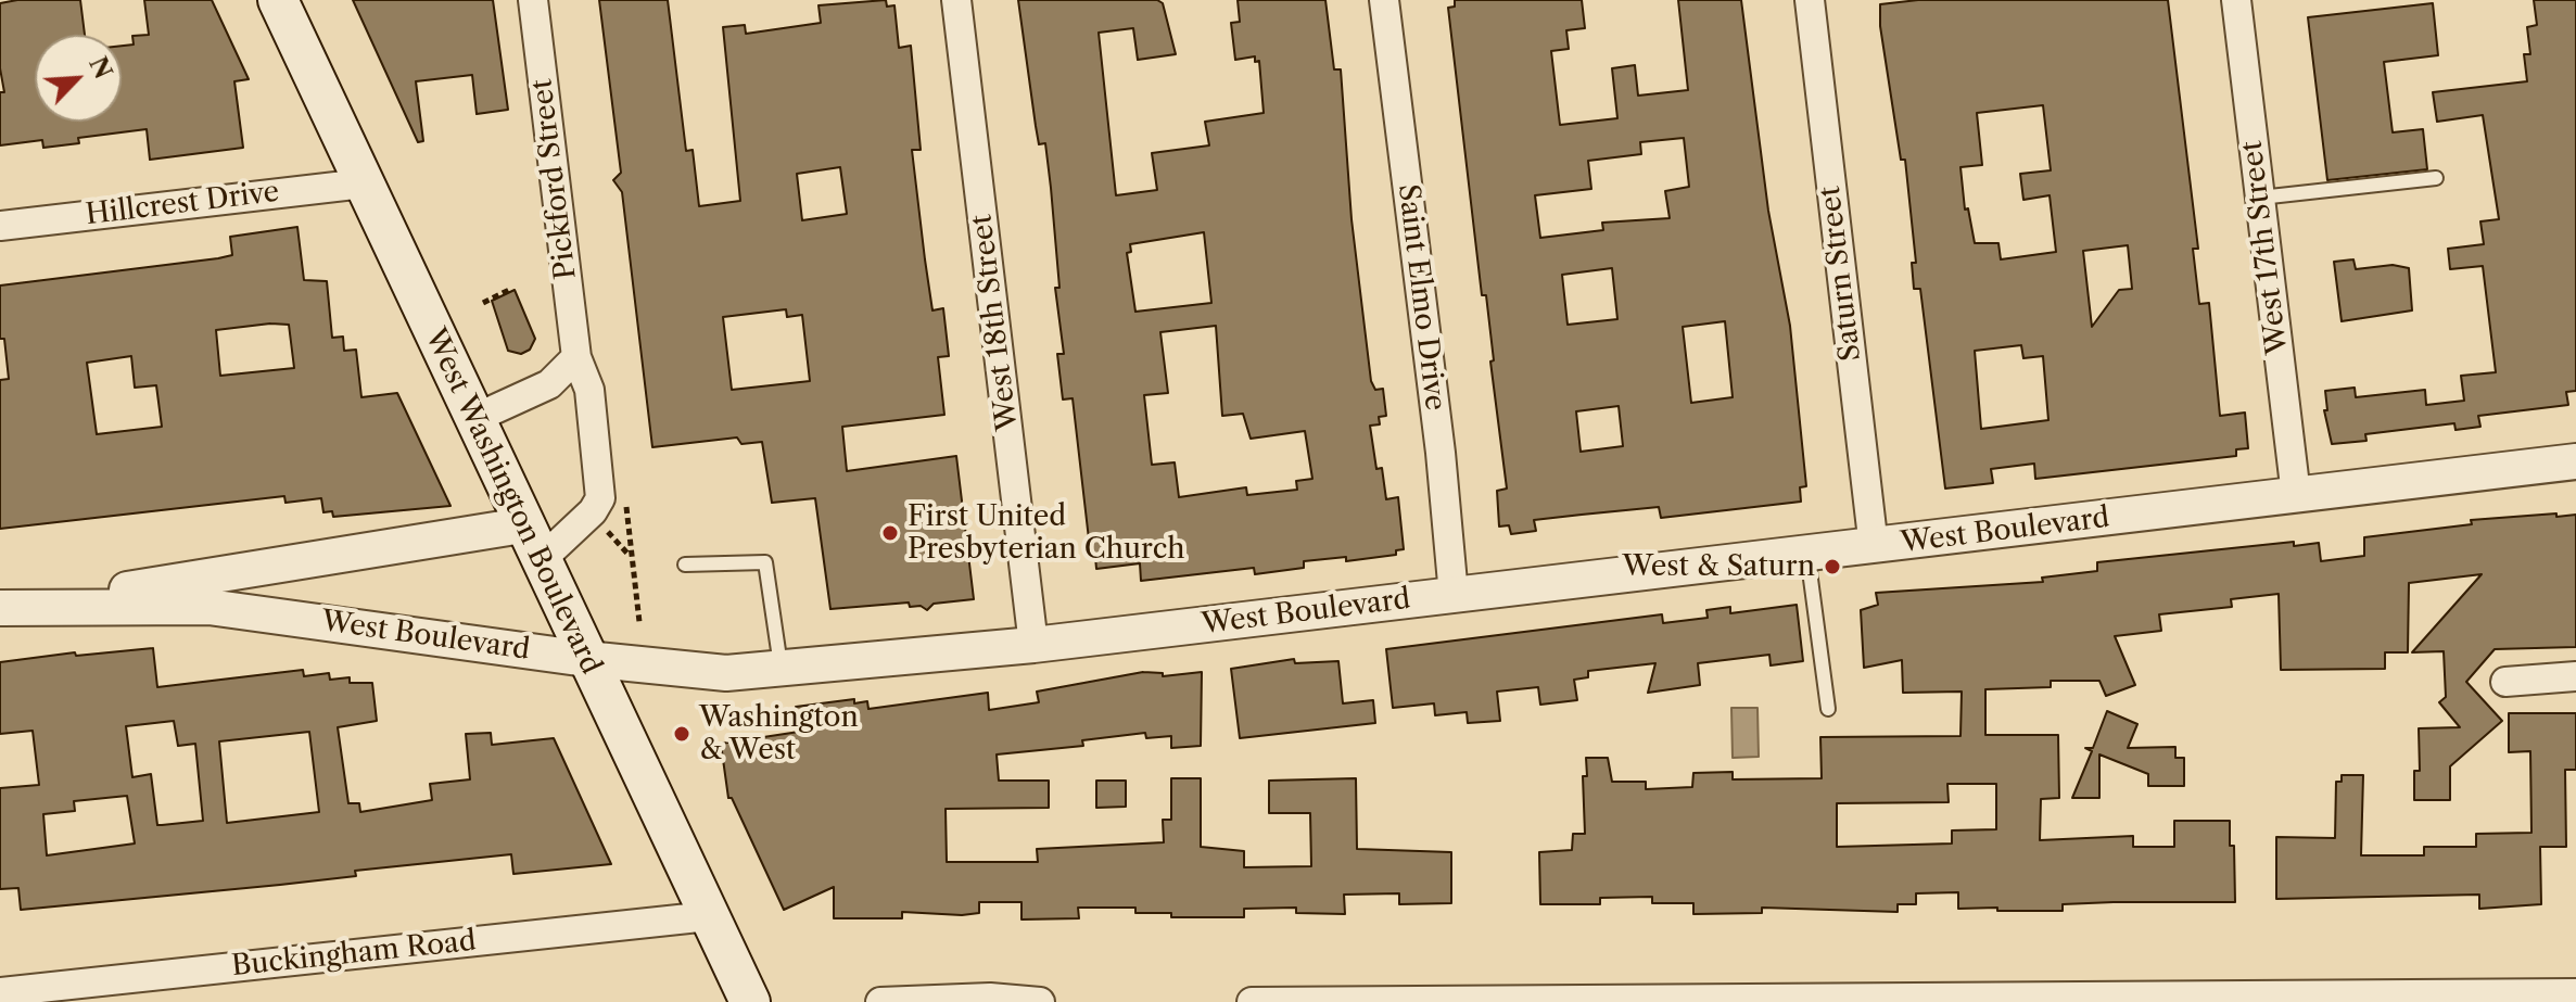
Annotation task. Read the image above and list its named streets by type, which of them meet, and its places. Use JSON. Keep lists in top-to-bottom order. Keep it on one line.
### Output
{"streets":{"main road":["West Washington Boulevard"],"street":["Pickford Street","Hillcrest Drive","West 17th Street","Saturn Street","Saint Elmo Drive","West 18th Street","West Boulevard","Buckingham Road"]},"crossings":[["Pickford Street","West Washington Boulevard"],["Hillcrest Drive","West Washington Boulevard"],["West 17th Street","West Boulevard"],["Saturn Street","West Boulevard"],["Saint Elmo Drive","West Boulevard"],["West 18th Street","West Boulevard"],["West Washington Boulevard","West Boulevard"],["West Washington Boulevard","Buckingham Road"]],"places":["First United Presbyterian Church","West & Saturn","Washington & West"],"north":"top right"}
